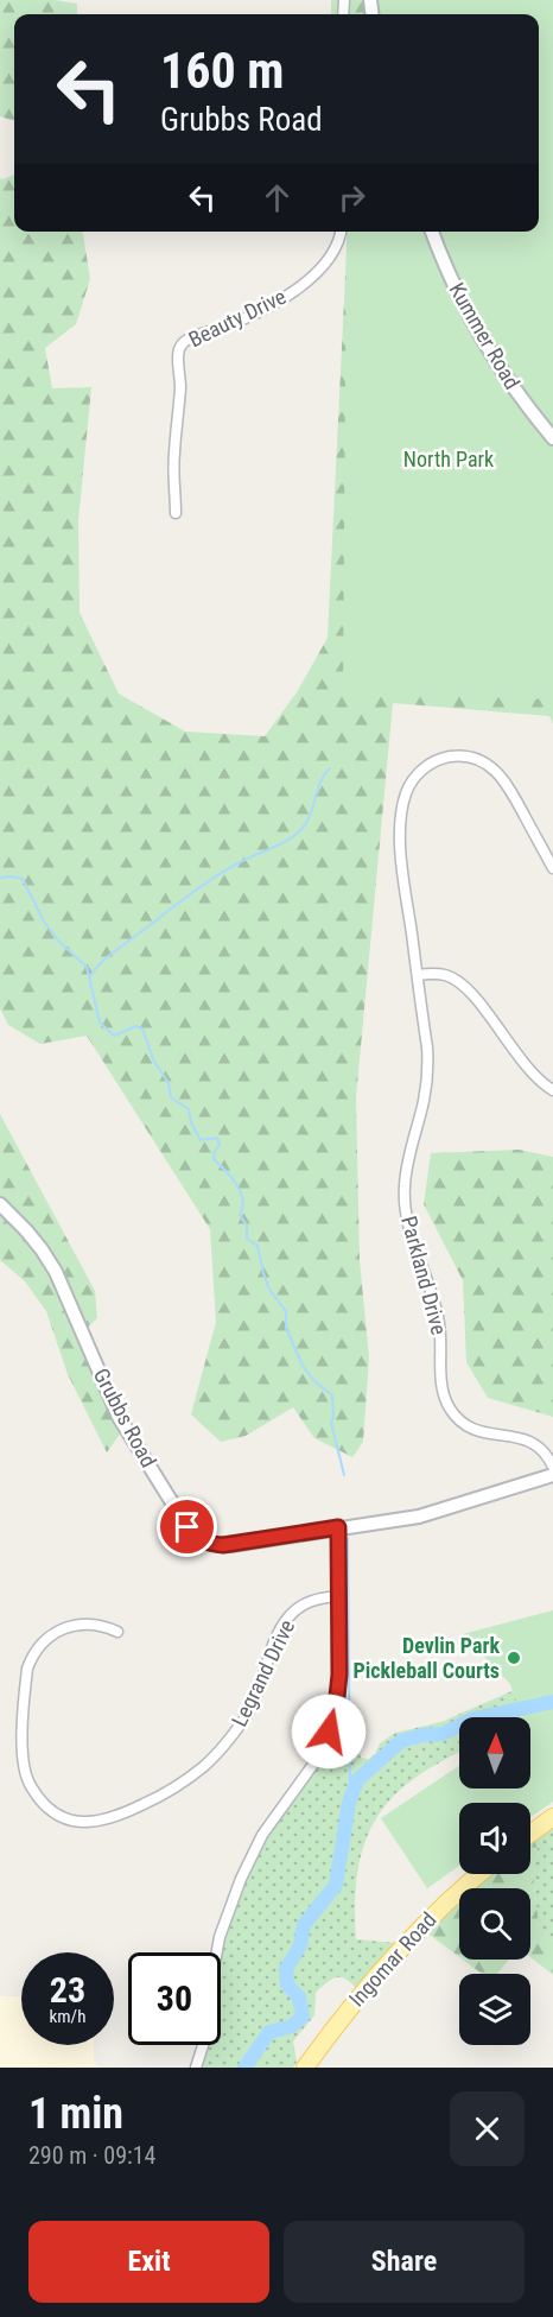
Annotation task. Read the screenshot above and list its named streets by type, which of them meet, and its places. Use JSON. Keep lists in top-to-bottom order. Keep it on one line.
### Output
{"streets":{"main road":["Ingomar Road"],"street":["Beauty Drive","Kummer Road","Parkland Drive","Grubbs Road","Legrand Drive"]},"parks":["North Park"],"places":["Devlin Park Pickleball Courts"],"north":"top","page":{"turn":["160 m","Grubbs Road"],"speed":"23 km/h","limit":"30","heading":["1 min","290 m · 09:14"],"buttons":["Exit","Share"]}}
